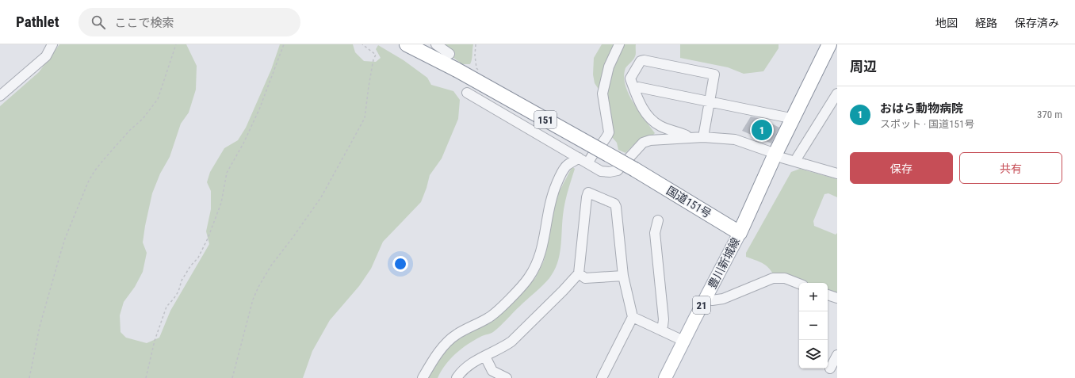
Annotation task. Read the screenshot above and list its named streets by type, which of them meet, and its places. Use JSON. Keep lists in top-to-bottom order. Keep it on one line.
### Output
{"streets":{"highway":["151","国道151号"],"main road":["豊川新城線","21"]},"crossings":[["国道151号","豊川新城線"]],"page":{"header":"Pathlet","search":"ここで検索","nav":["地図","経路","保存済み"],"heading":"周辺","list":[{"mark":"1","name":"おはら動物病院","note":"スポット · 国道151号","value":"370 m"}],"pins":"1","buttons":["保存","共有"],"map_buttons":["+","−"]}}
